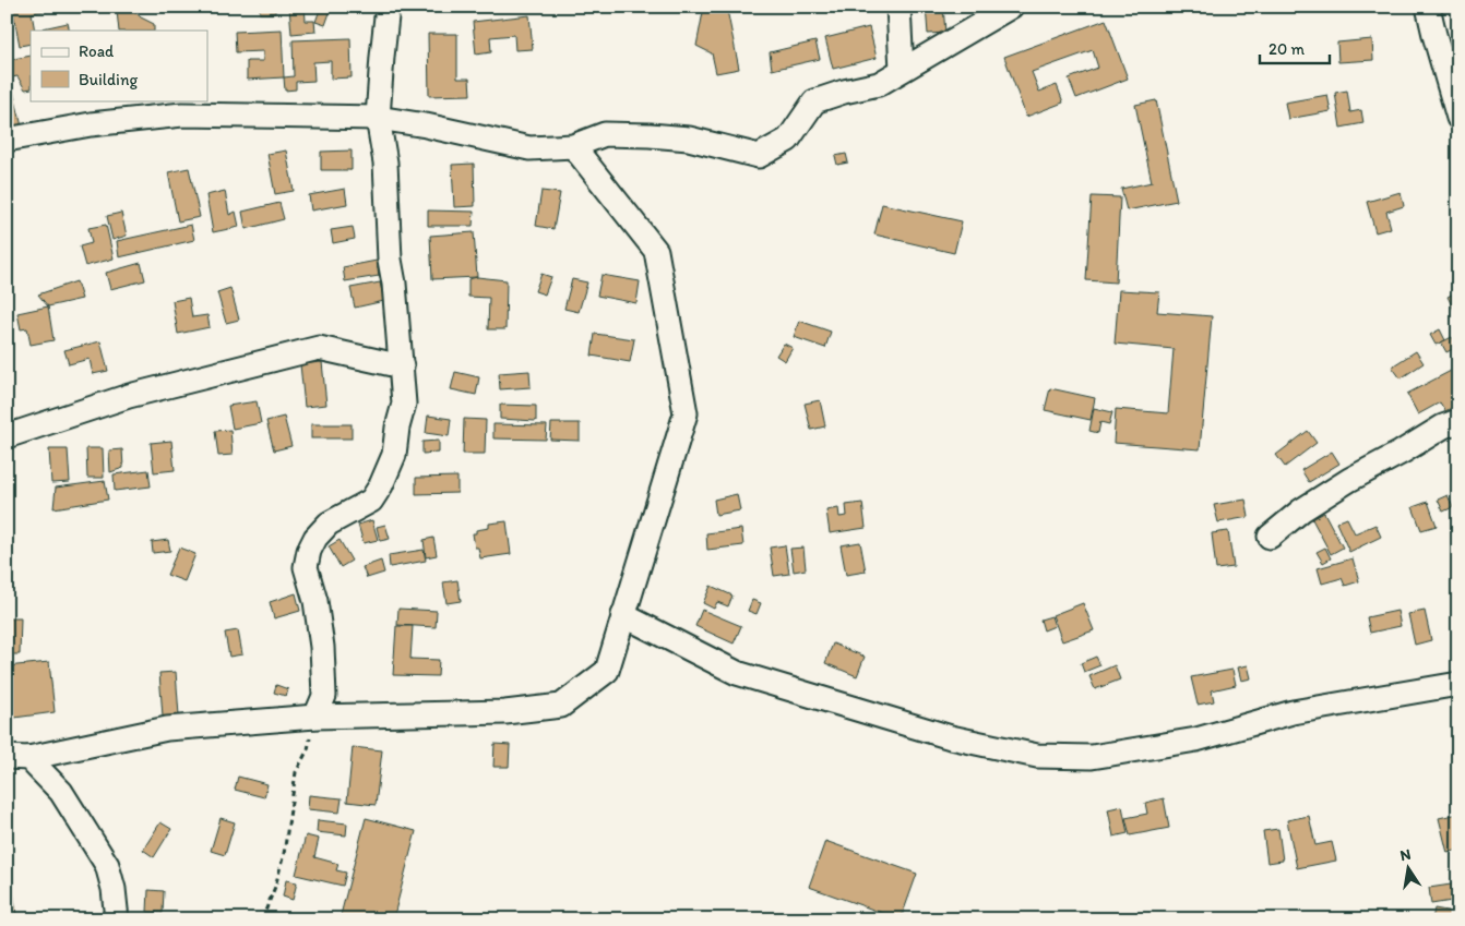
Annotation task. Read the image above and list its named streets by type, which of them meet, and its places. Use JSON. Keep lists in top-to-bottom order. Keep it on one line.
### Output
{"legend":["Road","Building"],"scale_bar":"20 m","north":"top"}
